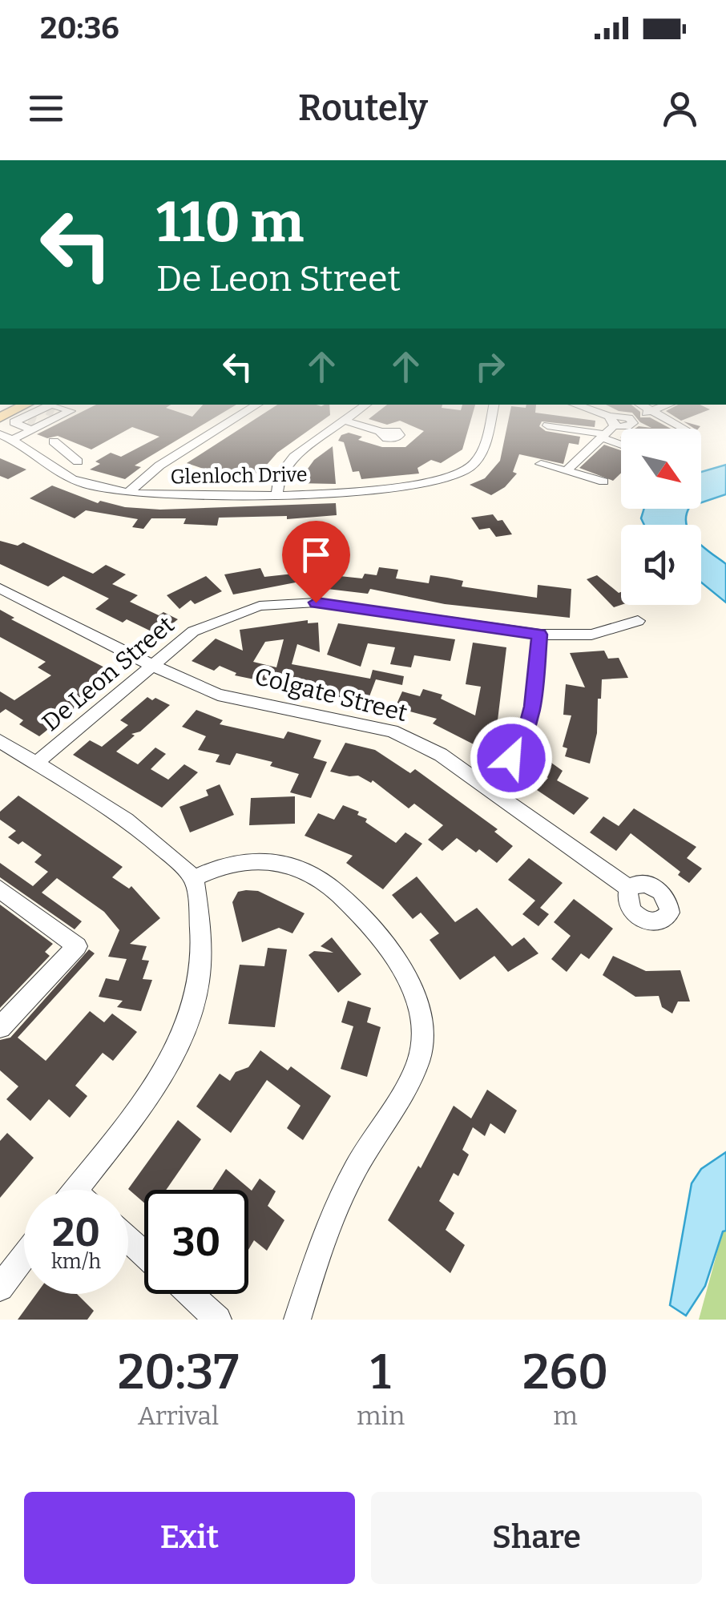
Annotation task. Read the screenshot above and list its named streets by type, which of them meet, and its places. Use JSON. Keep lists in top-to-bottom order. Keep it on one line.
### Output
{"streets":{"street":["Glenloch Drive","De Leon Street","Colgate Street"]},"crossings":[["De Leon Street","Colgate Street"]],"north":"bottom right","page":{"status":"20:36","header":"Routely","turn":["110 m","De Leon Street"],"speed":"20 km/h","limit":"30","eta":["20:37","Arrival","1","min","260","m"],"buttons":["Exit","Share"]}}
